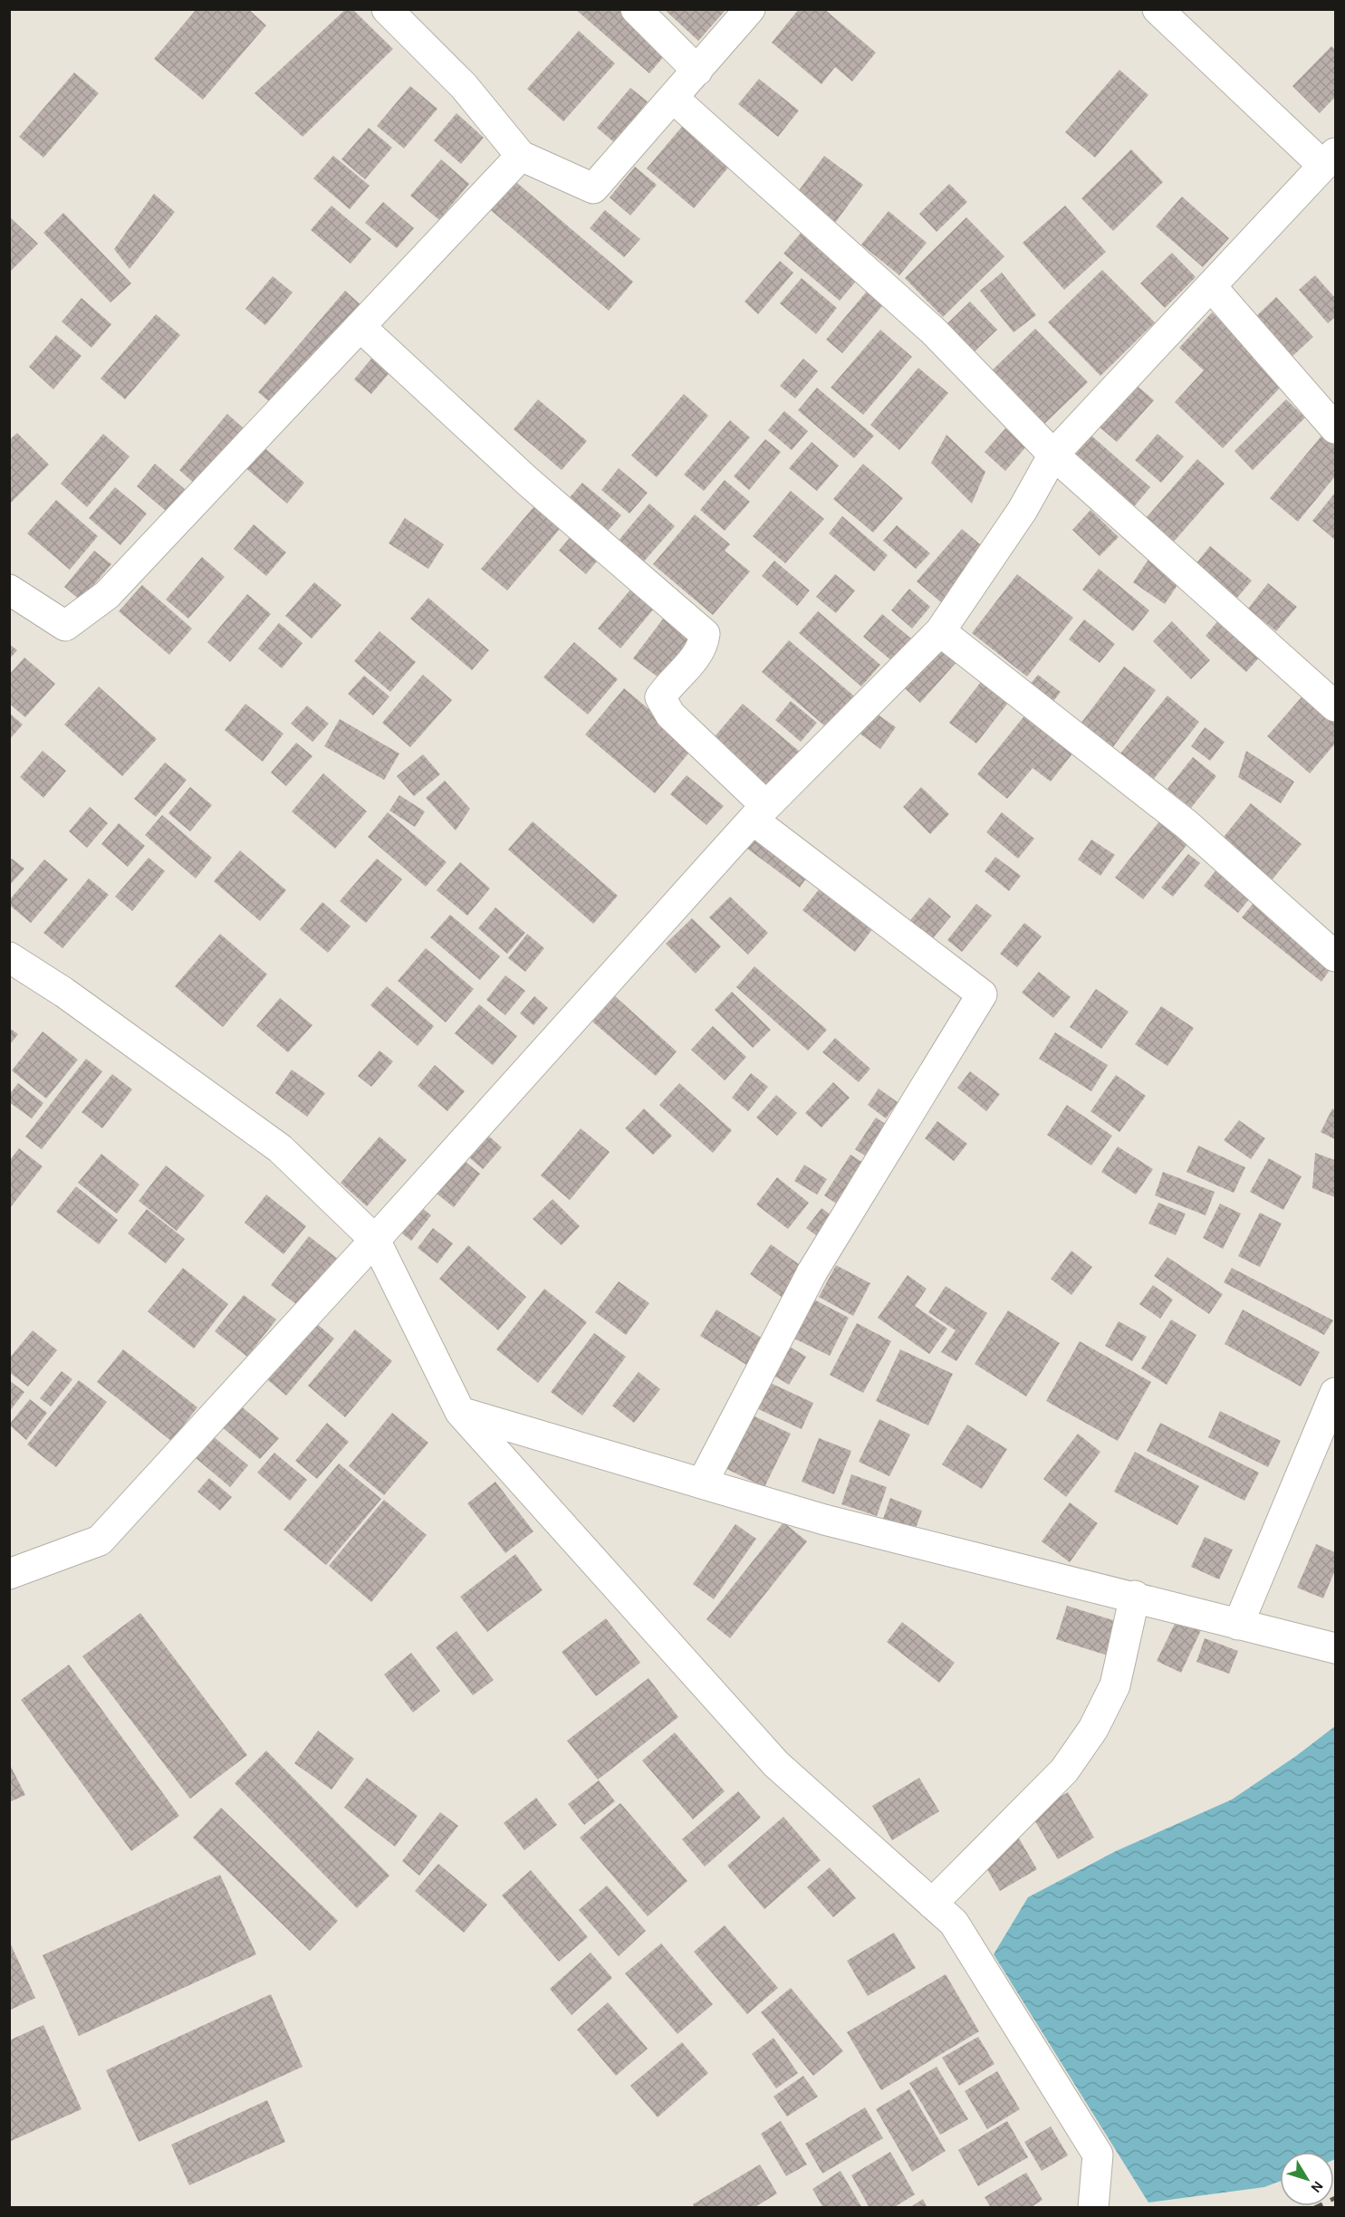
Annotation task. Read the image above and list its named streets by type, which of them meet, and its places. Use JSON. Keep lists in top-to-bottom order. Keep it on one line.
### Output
{"north":"bottom right"}
